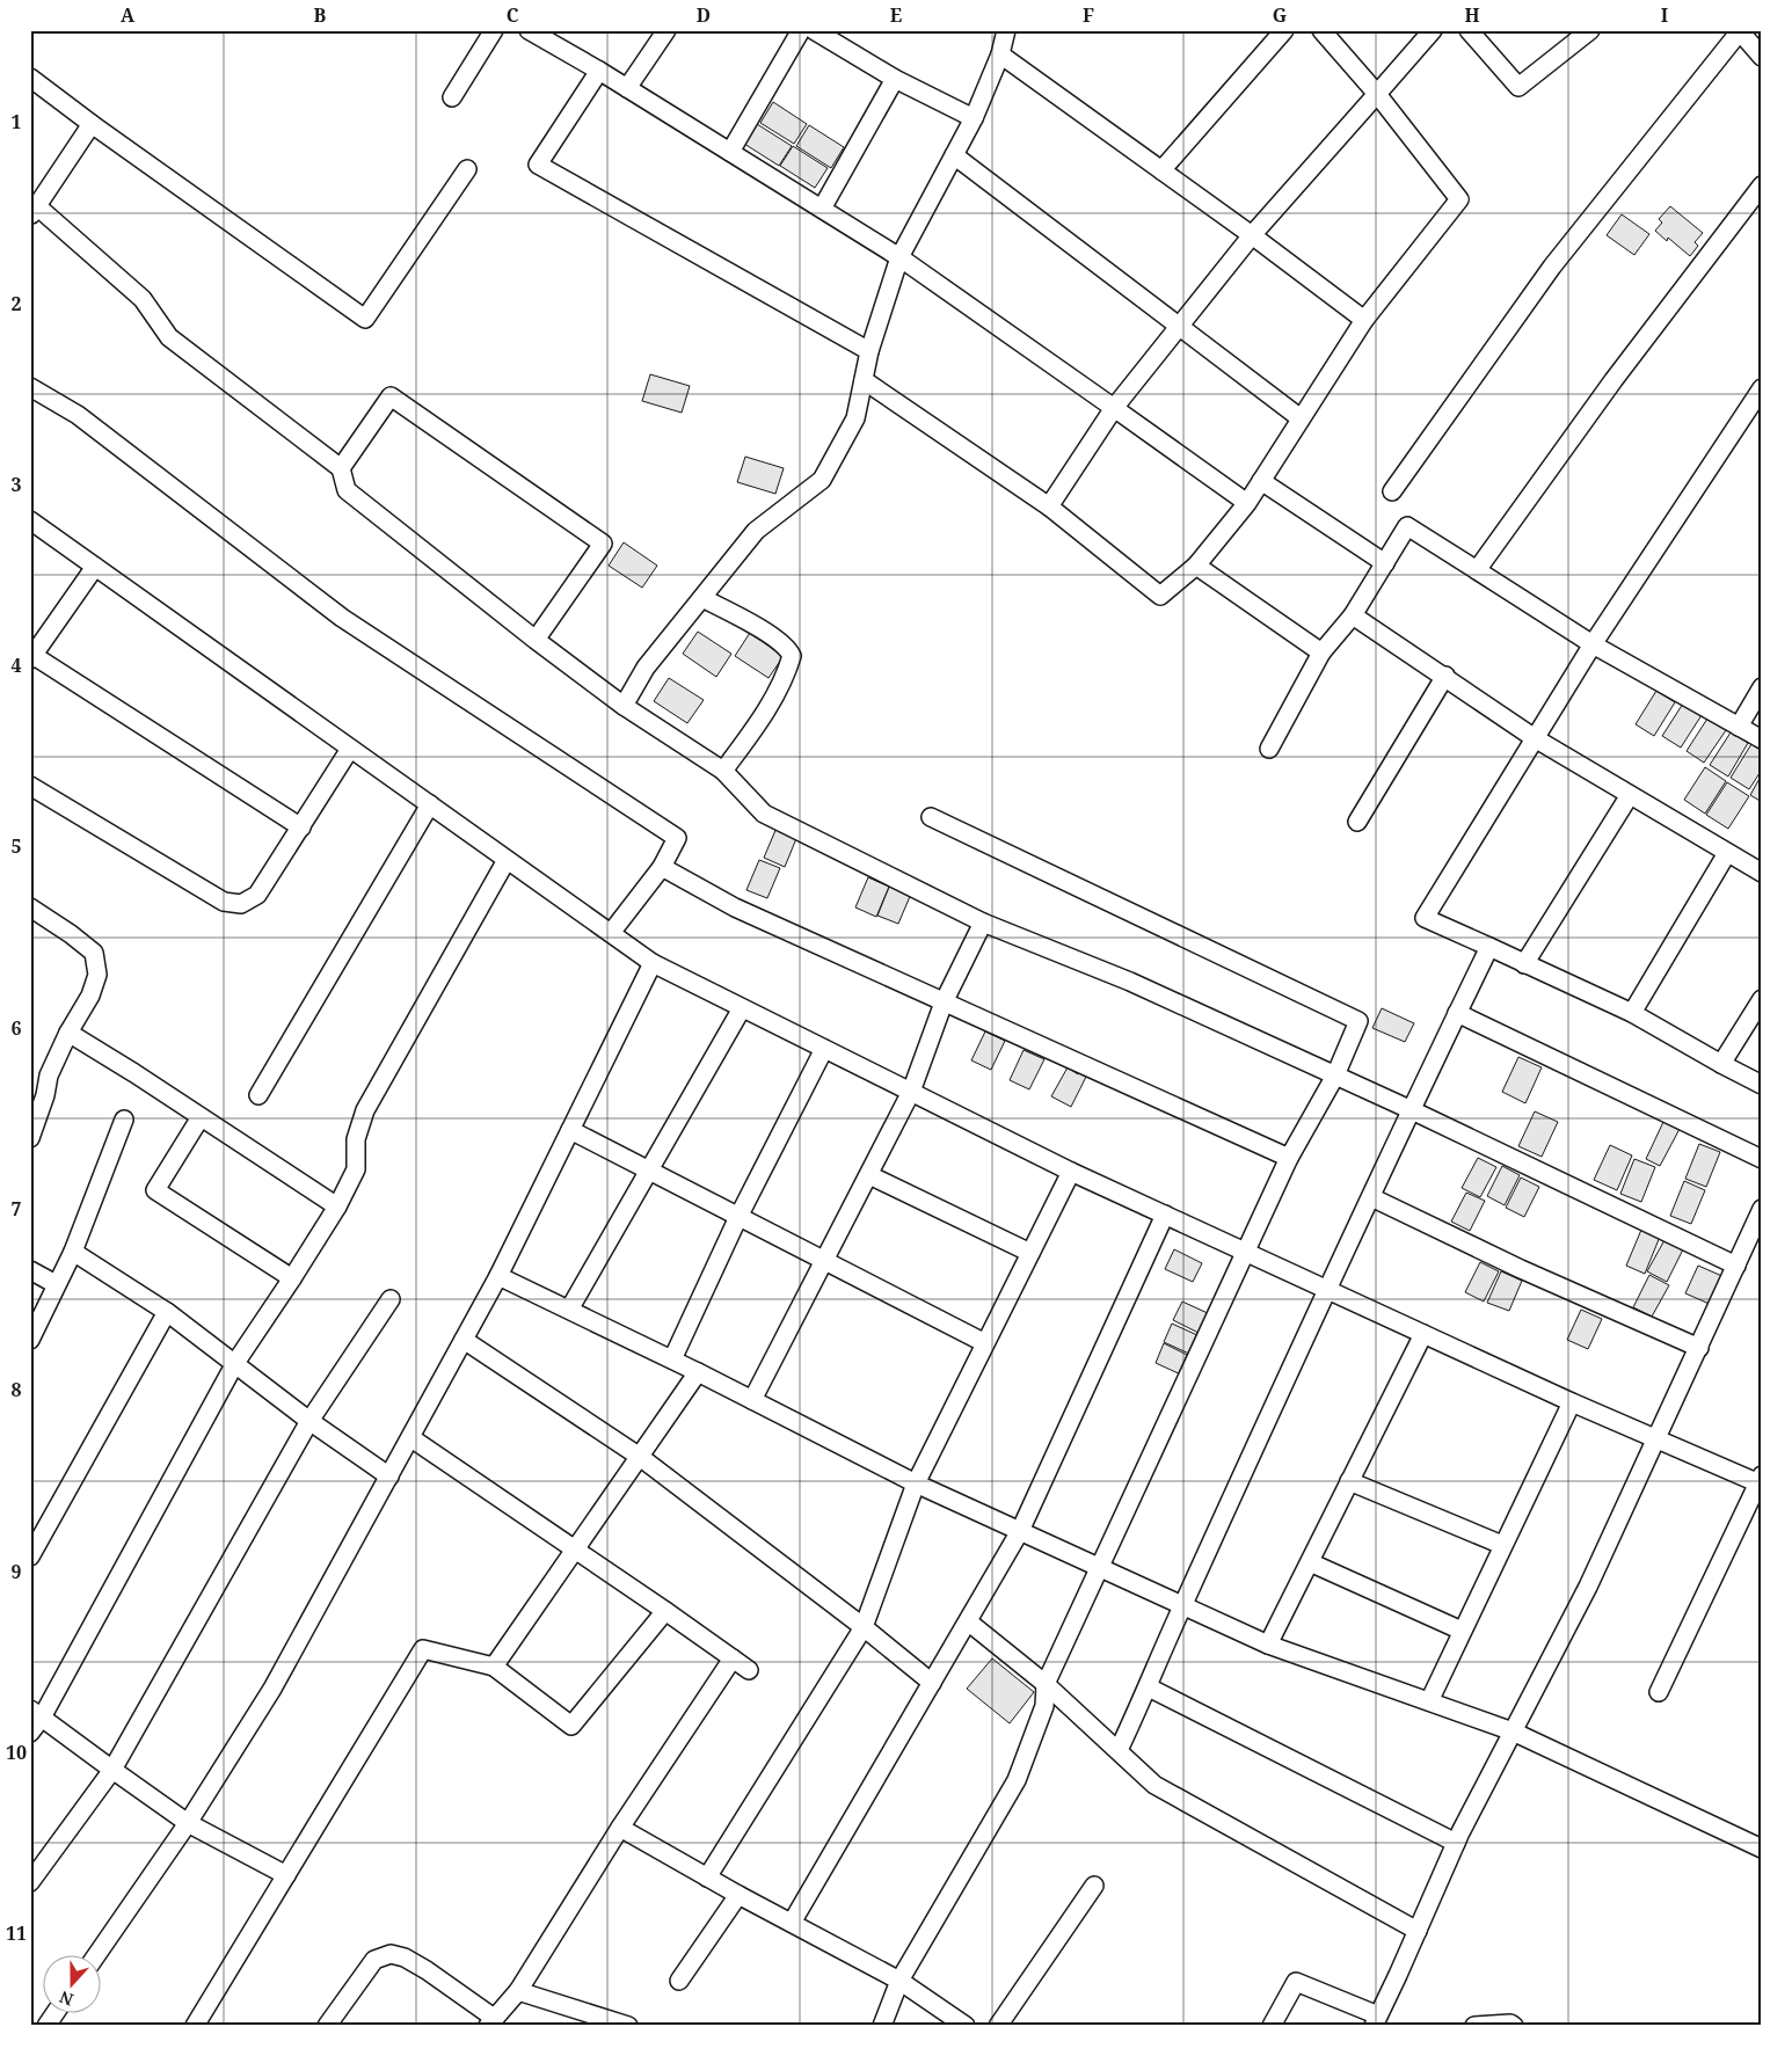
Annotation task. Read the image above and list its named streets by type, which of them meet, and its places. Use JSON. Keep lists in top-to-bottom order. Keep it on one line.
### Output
{"north":"bottom","grid":{"columns":["A","B","C","D","E","F","G","H","I"],"rows":["1","2","3","4","5","6","7","8","9","10","11"]}}
